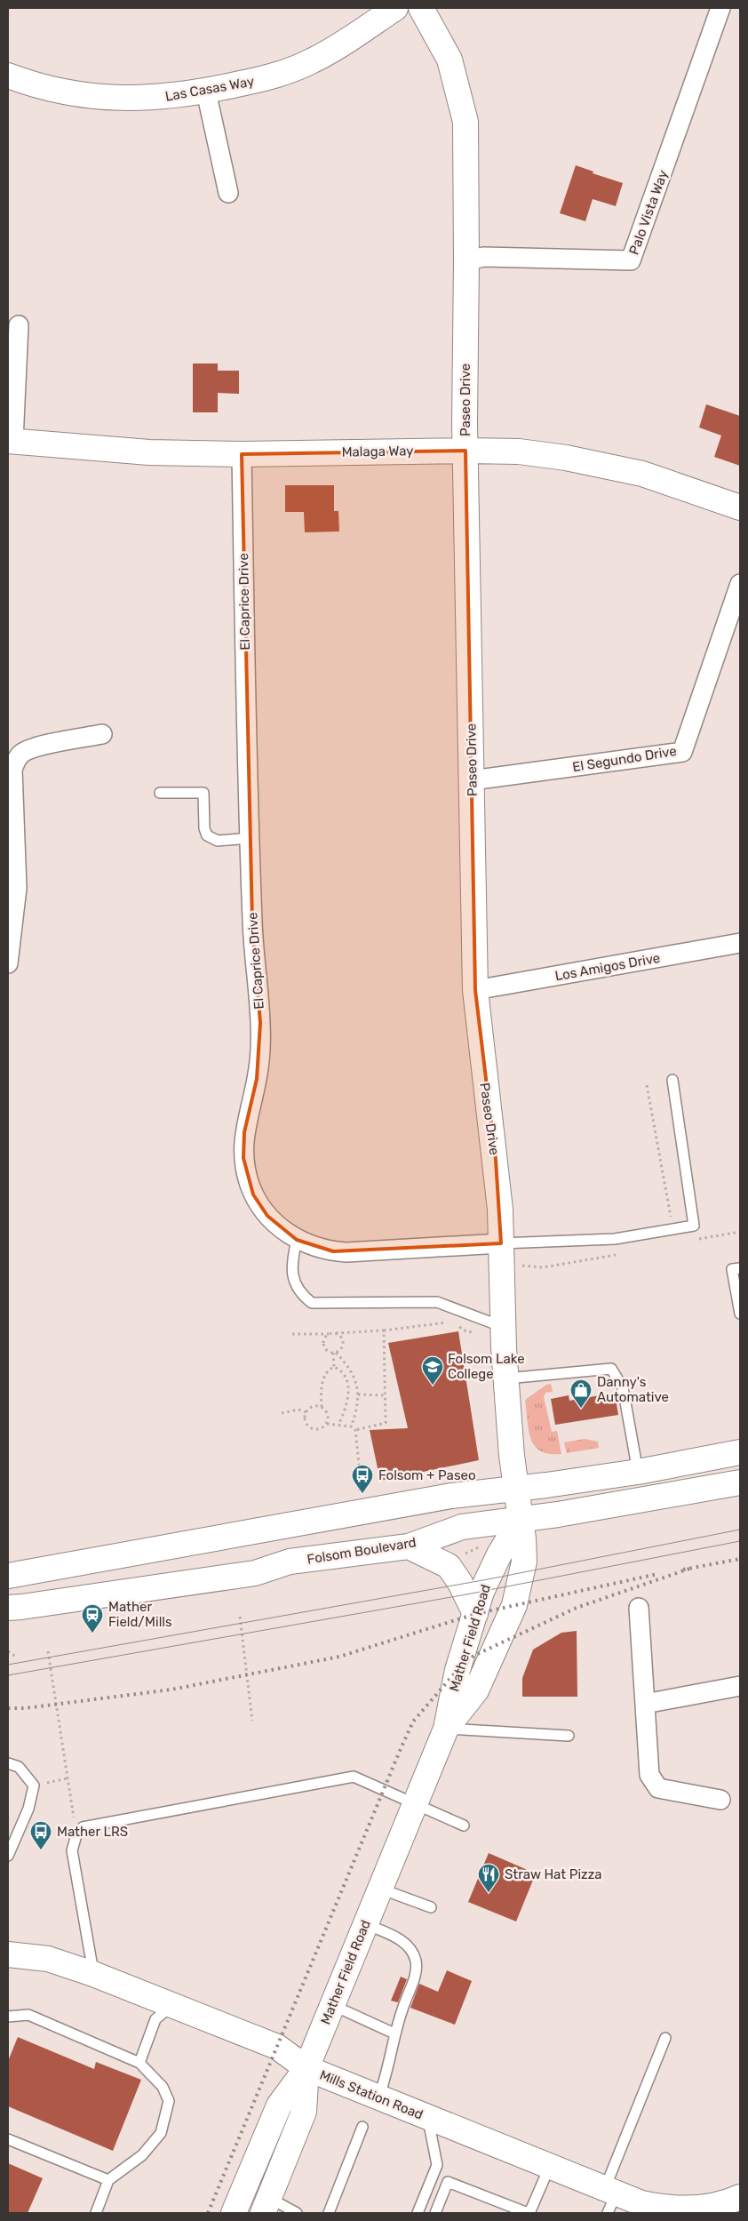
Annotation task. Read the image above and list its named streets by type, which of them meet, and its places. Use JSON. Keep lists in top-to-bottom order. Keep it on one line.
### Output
{"streets":{"street":["Las Casas Way","Palo Vista Way","Paseo Drive","Malaga Way","El Caprice Drive","El Segundo Drive","Los Amigos Drive","Folsom Boulevard","Mather Field Road","Mills Station Road"]},"crossings":[["Palo Vista Way","Paseo Drive"],["Paseo Drive","Malaga Way"],["Paseo Drive","El Caprice Drive"],["Paseo Drive","El Segundo Drive"],["Paseo Drive","Los Amigos Drive"],["Paseo Drive","Folsom Boulevard"],["Paseo Drive","Mather Field Road"],["Malaga Way","El Caprice Drive"],["Folsom Boulevard","Mather Field Road"],["Mather Field Road","Mills Station Road"]],"places":{"school or university":["Folsom Lake College"],"shop":["Danny's Automative"],"bus stop":["Folsom + Paseo","Mather LRS"],"station":["Mather Field/Mills"],"restaurant":["Straw Hat Pizza"]}}
